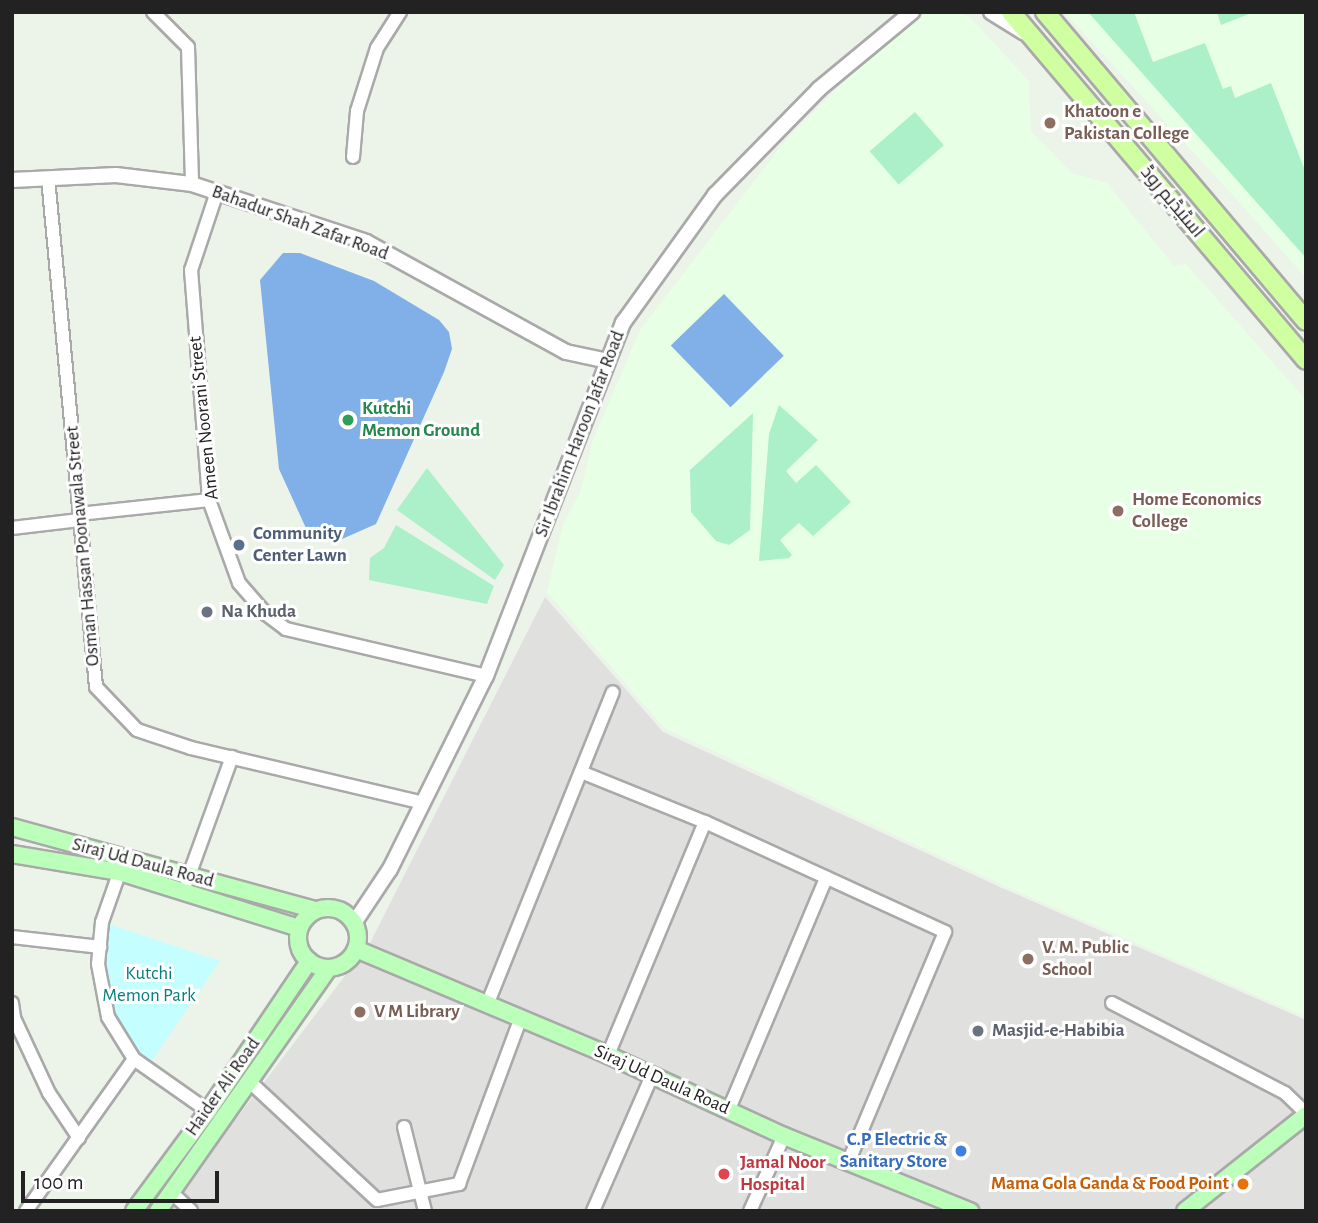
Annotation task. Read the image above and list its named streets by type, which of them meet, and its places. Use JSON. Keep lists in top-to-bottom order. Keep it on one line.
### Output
{"streets":{"main road":["اسٹیڈیم روڈ","Siraj Ud Daula Road","Haider Ali Road"],"street":["Bahadur Shah Zafar Road","Ameen Noorani Street","Sir Ibrahim Haroon Jafar Road","Osman Hassan Poonawala Street"]},"crossings":[["Bahadur Shah Zafar Road","Ameen Noorani Street"],["Bahadur Shah Zafar Road","Sir Ibrahim Haroon Jafar Road"],["Bahadur Shah Zafar Road","Osman Hassan Poonawala Street"],["Ameen Noorani Street","Sir Ibrahim Haroon Jafar Road"],["Sir Ibrahim Haroon Jafar Road","Osman Hassan Poonawala Street"],["Sir Ibrahim Haroon Jafar Road","Siraj Ud Daula Road"],["Sir Ibrahim Haroon Jafar Road","Haider Ali Road"],["Siraj Ud Daula Road","Haider Ali Road"]],"parks":["Kutchi Memon Park"],"places":["Khatoon e Pakistan College","Kutchi Memon Ground","Home Economics College","Community Center Lawn","Na Khuda","V. M. Public School","V M Library","Masjid-e-Habibia","C.P Electric & Sanitary Store","Jamal Noor Hospital","Mama Gola Ganda & Food Point"],"scale_bar":"100 m"}
